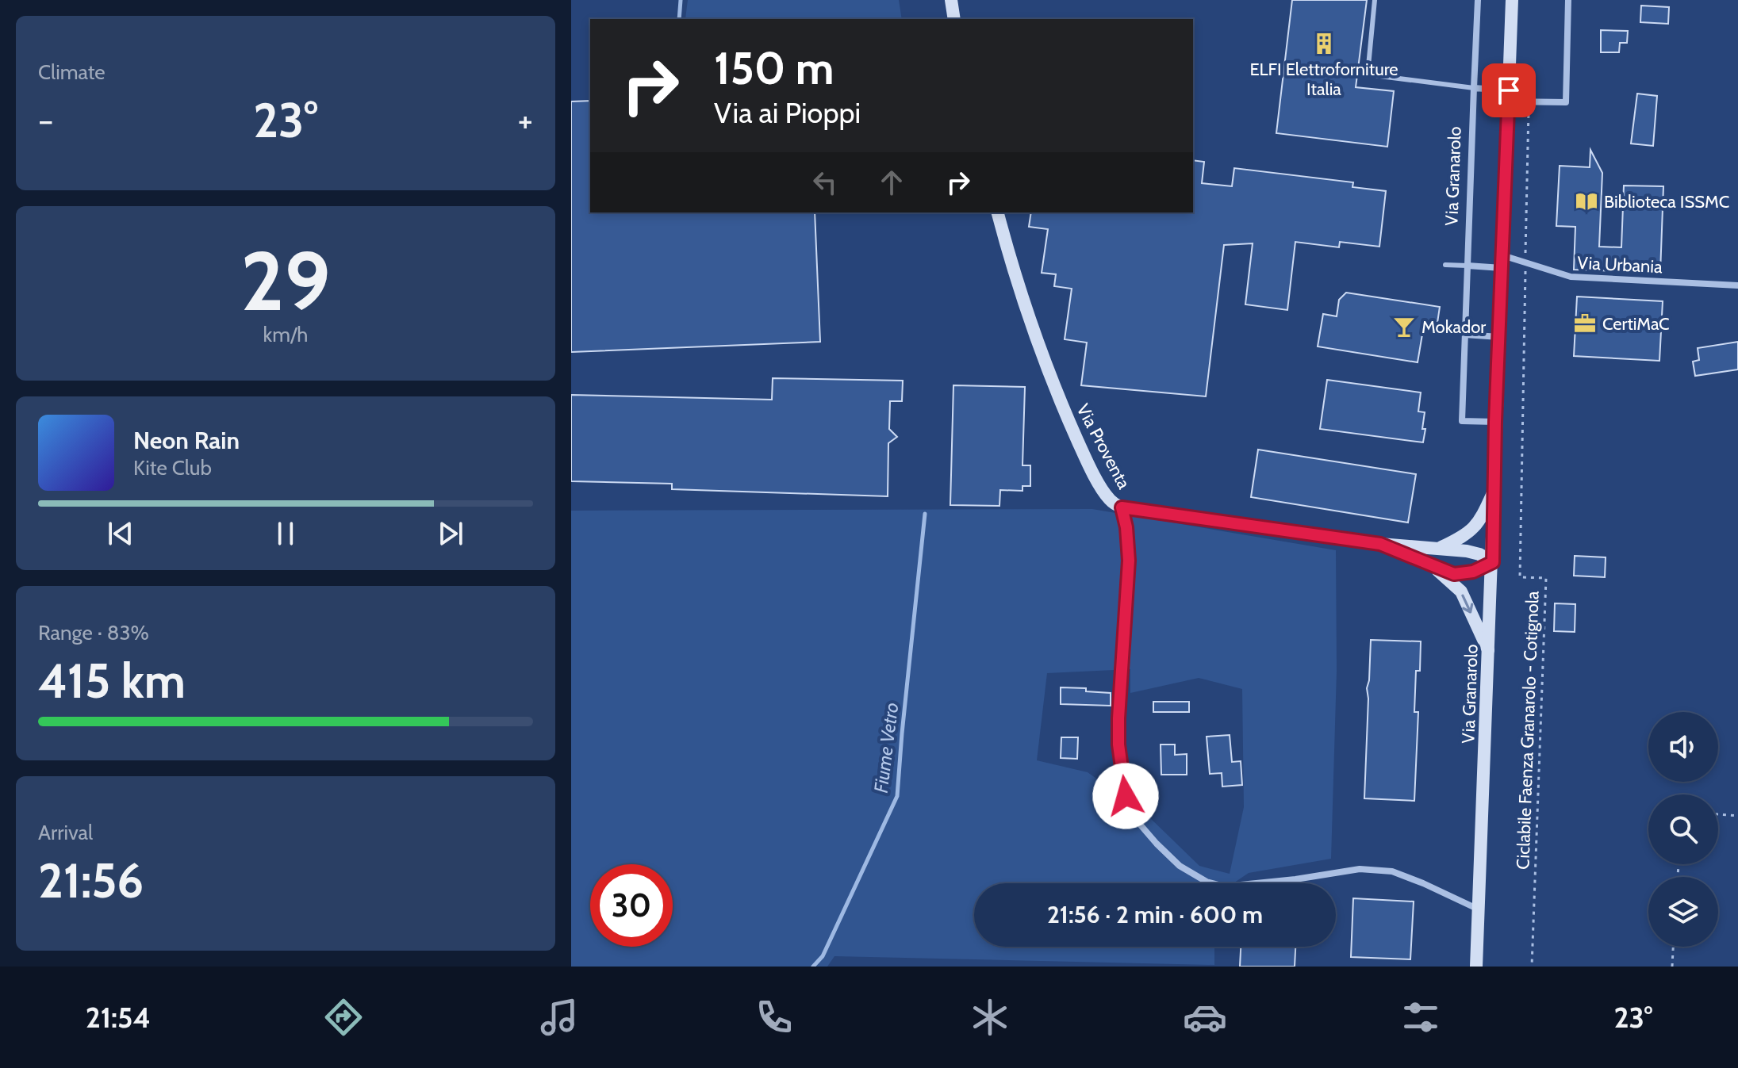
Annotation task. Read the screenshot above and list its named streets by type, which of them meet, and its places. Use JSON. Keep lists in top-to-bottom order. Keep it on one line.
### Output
{"streets":{"street":["Via Granarolo","Via Urbania","Via Proventa"],"path":["Ciclabile Faenza Granarolo - Cotignola"]},"crossings":[["Via Granarolo","Via Urbania"],["Via Granarolo","Via Proventa"],["Via Urbania","Ciclabile Faenza Granarolo - Cotignola"]],"water":["Fiume Vetro"],"places":{"building":["ELFI Elettroforniture Italia"],"library":["Biblioteca ISSMC"],"office":["CertiMaC"],"bar":["Mokador"]},"page":{"tile":["Climate",["29","km/h"],["Range · 83%","415 km"],["Arrival","21:56"]],"turn":["150 m","Via ai Pioppi"],"heat":["−","23°","+"],"song":["Neon Rain","Kite Club"],"limit":"30","trip":"21:56 · 2 min · 600 m","tabs":["21:54","23°"]}}
